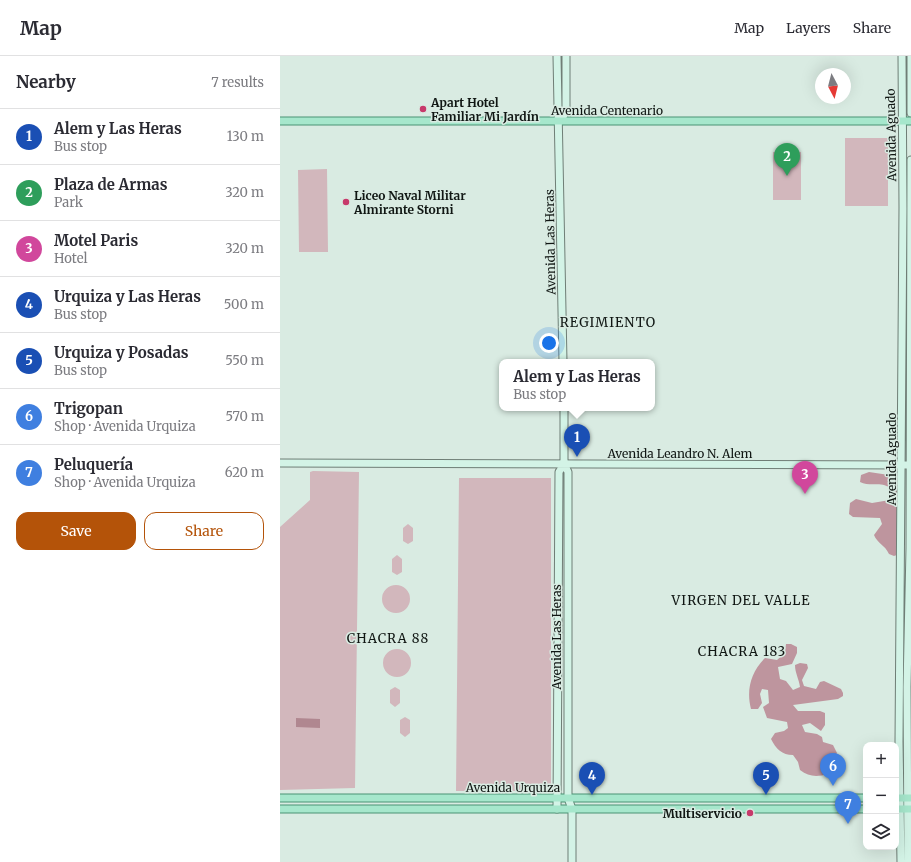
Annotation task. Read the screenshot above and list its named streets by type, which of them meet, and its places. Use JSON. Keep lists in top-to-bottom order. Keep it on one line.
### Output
{"streets":{"main road":["Avenida Centenario","Avenida Aguado","Avenida Las Heras","Avenida Leandro N. Alem","Avenida Urquiza"]},"crossings":[["Avenida Centenario","Avenida Aguado"],["Avenida Centenario","Avenida Las Heras"],["Avenida Aguado","Avenida Leandro N. Alem"],["Avenida Las Heras","Avenida Leandro N. Alem"],["Avenida Las Heras","Avenida Urquiza"]],"districts":["REGIMIENTO","VIRGEN DEL VALLE","CHACRA 88","CHACRA 183"],"places":["Apart Hotel Familiar Mi Jardín","Liceo Naval Militar Almirante Storni","Multiservicio"],"north":"bottom","page":{"header":"Map","nav":["Map","Layers","Share"],"heading":["Nearby","7 results"],"list":[{"mark":"1","name":"Alem y Las Heras","note":"Bus stop","value":"130 m"},{"mark":"2","name":"Plaza de Armas","note":"Park","value":"320 m"},{"mark":"3","name":"Motel Paris","note":"Hotel","value":"320 m"},{"mark":"4","name":"Urquiza y Las Heras","note":"Bus stop","value":"500 m"},{"mark":"5","name":"Urquiza y Posadas","note":"Bus stop","value":"550 m"},{"mark":"6","name":"Trigopan","note":"Shop · Avenida Urquiza","value":"570 m"},{"mark":"7","name":"Peluquería","note":"Shop · Avenida Urquiza","value":"620 m"}],"pins":["2","1","3","6","4","5","7"],"popup":["Alem y Las Heras","Bus stop"],"buttons":["Save","Share"],"map_buttons":["+","−"]}}
